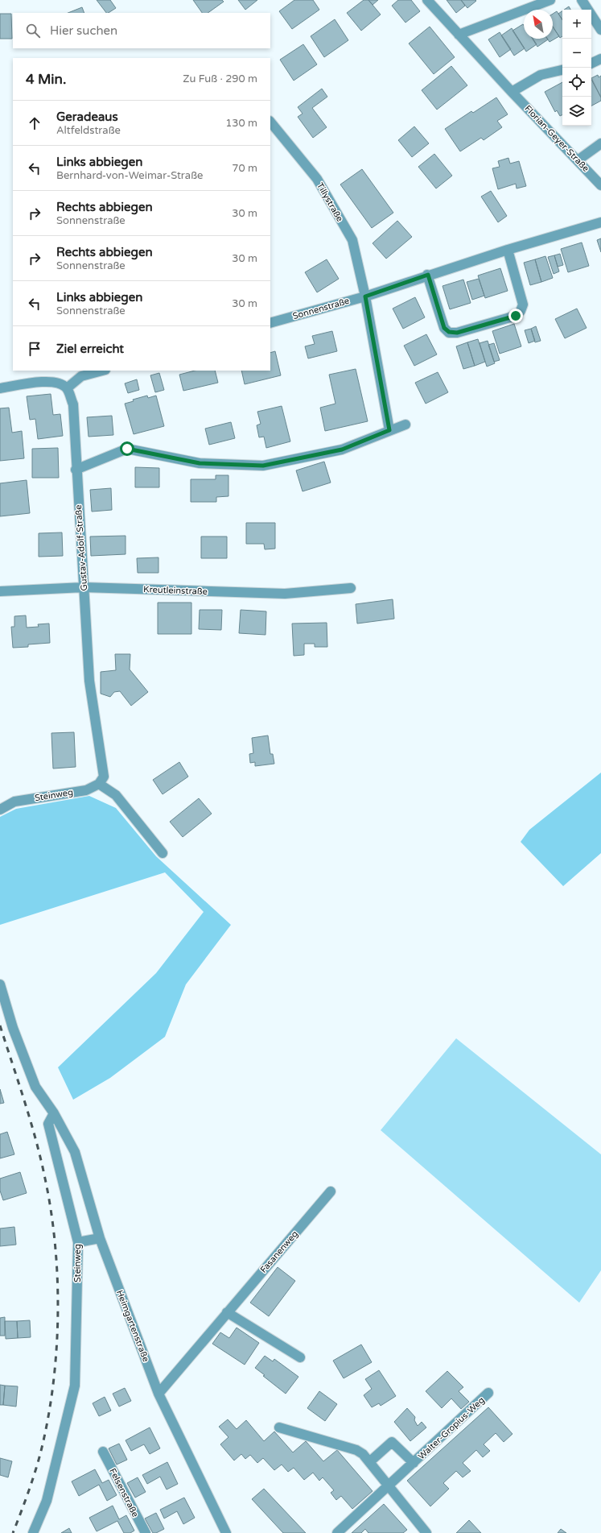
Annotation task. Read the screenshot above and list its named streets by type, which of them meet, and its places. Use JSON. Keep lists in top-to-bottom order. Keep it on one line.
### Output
{"streets":{"street":["Florian-Geyer-Straße","Tillystraße","Sonnenstraße","Gustav-Adolf-Straße","Kreutleinstraße","Steinweg","Fasanenweg","Heimgartenstraße","Walter-Gropius-Weg","Felsenstraße"]},"crossings":[["Tillystraße","Sonnenstraße"],["Gustav-Adolf-Straße","Kreutleinstraße"],["Gustav-Adolf-Straße","Steinweg"],["Steinweg","Heimgartenstraße"],["Fasanenweg","Heimgartenstraße"]],"north":"top left","page":{"map_buttons":["+","−"],"search":"Hier suchen","heading":["4 Min.","Zu Fuß · 290 m"],"list":[["Geradeaus","Altfeldstraße","130 m"],["Links abbiegen","Bernhard-von-Weimar-Straße","70 m"],["Rechts abbiegen","Sonnenstraße","30 m"],["Rechts abbiegen","Sonnenstraße","30 m"],["Links abbiegen","Sonnenstraße","30 m"],"Ziel erreicht"]}}
